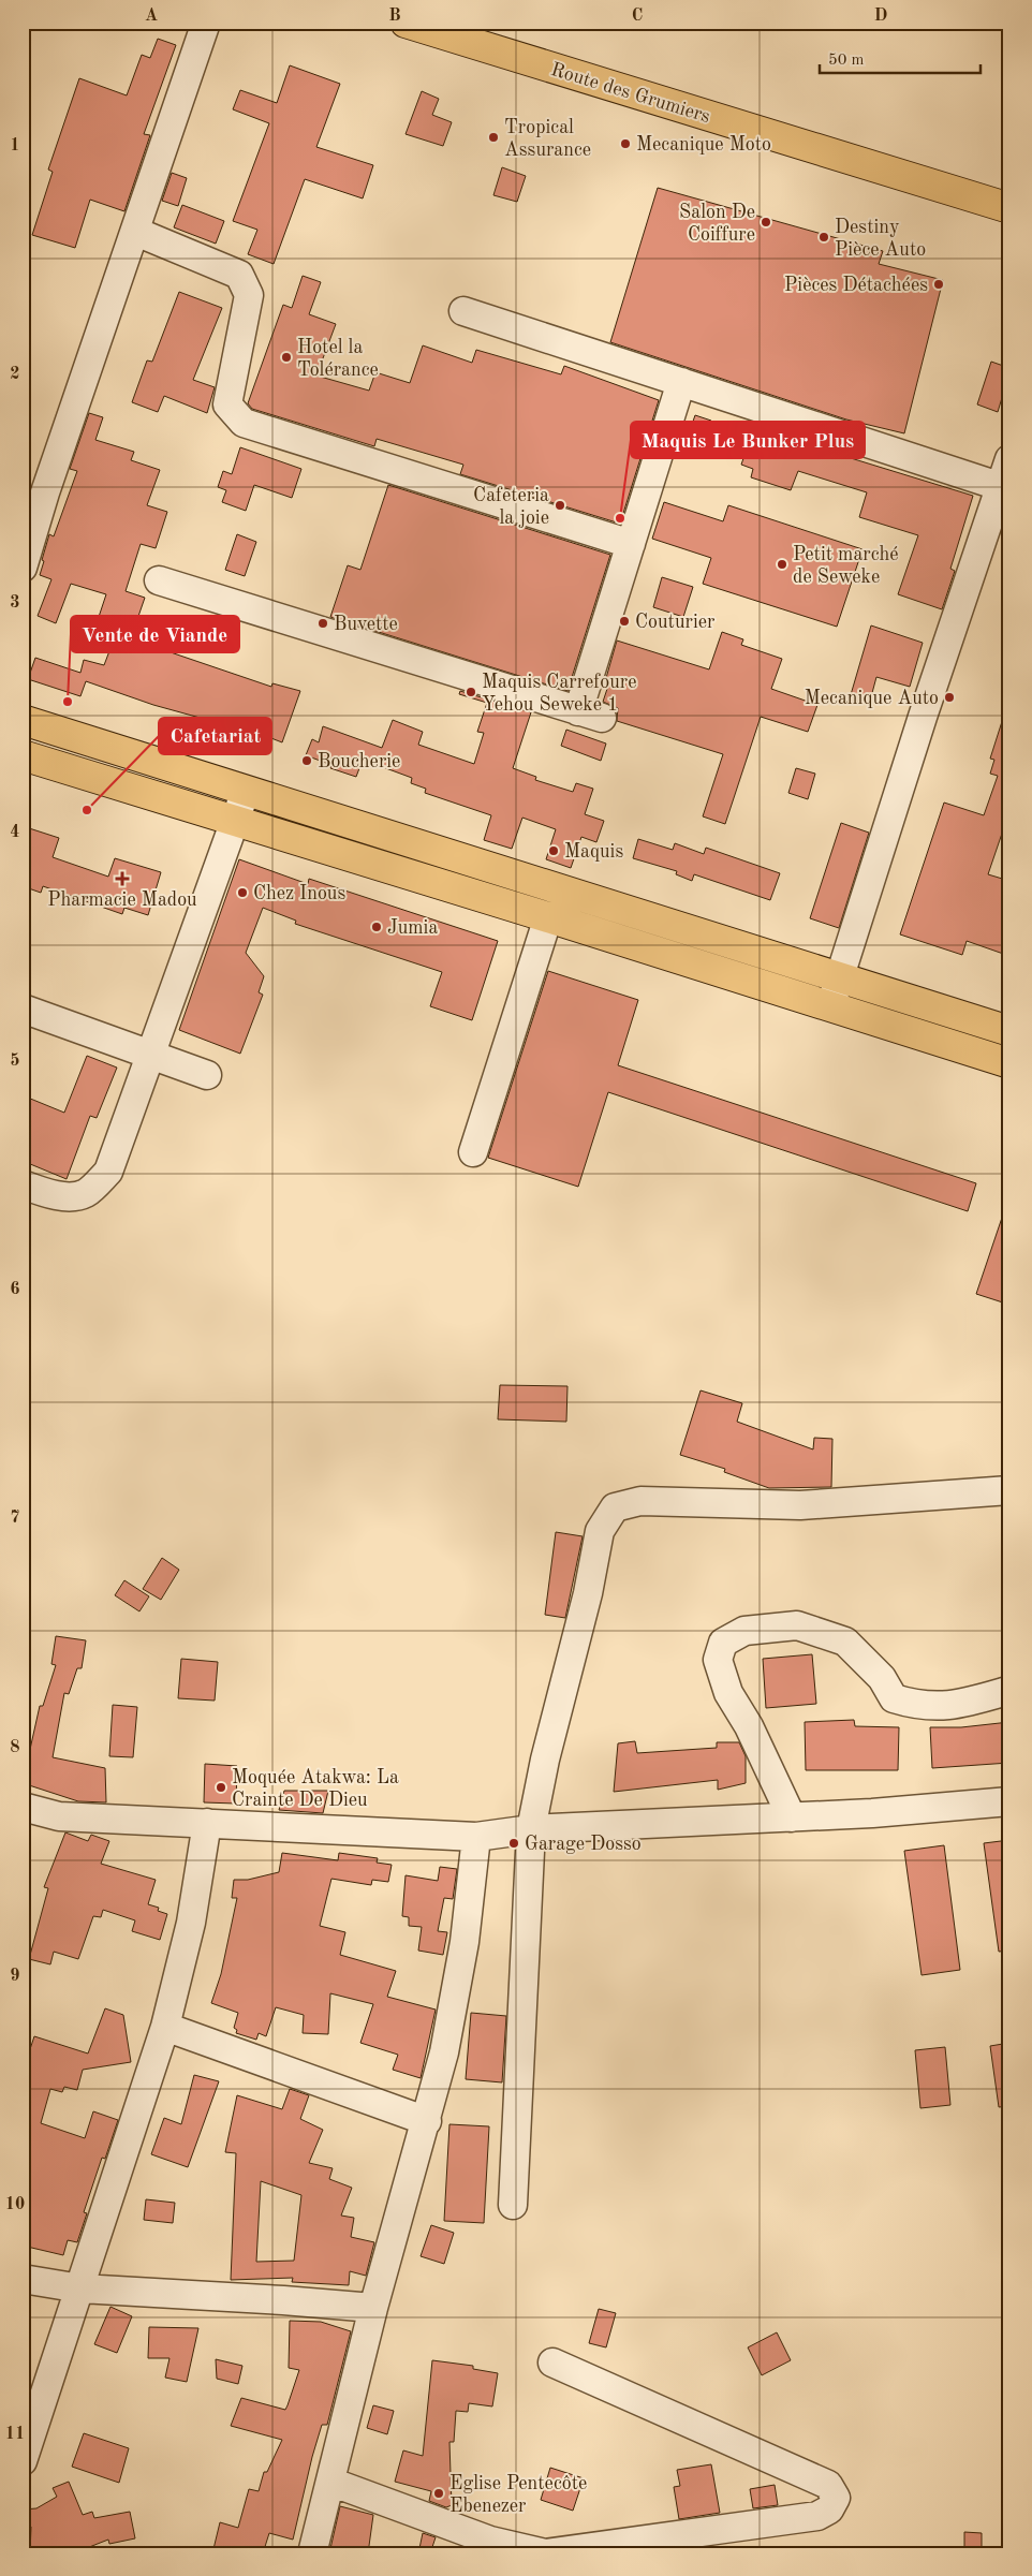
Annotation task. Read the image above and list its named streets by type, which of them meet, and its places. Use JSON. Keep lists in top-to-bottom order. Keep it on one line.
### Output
{"streets":{"main road":["Route des Grumiers"]},"places":{"other":["Tropical Assurance","Mecanique Moto","Salon De Coiffure","Destiny Pièce Auto","Pièces Détachées","Hotel la Tolérance","Cafeteria la joie","Maquis Le Bunker Plus","Petit marché de Seweke","Couturier","Buvette","Maquis Carrefoure Yehou Seweke 1","Mecanique Auto","Vente de Viande","Boucherie","Cafetariat","Maquis","Chez Inous","Jumia","Moquée Atakwa: La Crainte De Dieu","Garage Dosso","Eglise Pentecôte Ebenezer"],"health":["Pharmacie Madou"]},"scale_bar":"50 m","grid":{"columns":["A","B","C","D"],"rows":["1","2","3","4","5","6","7","8","9","10","11"]}}
